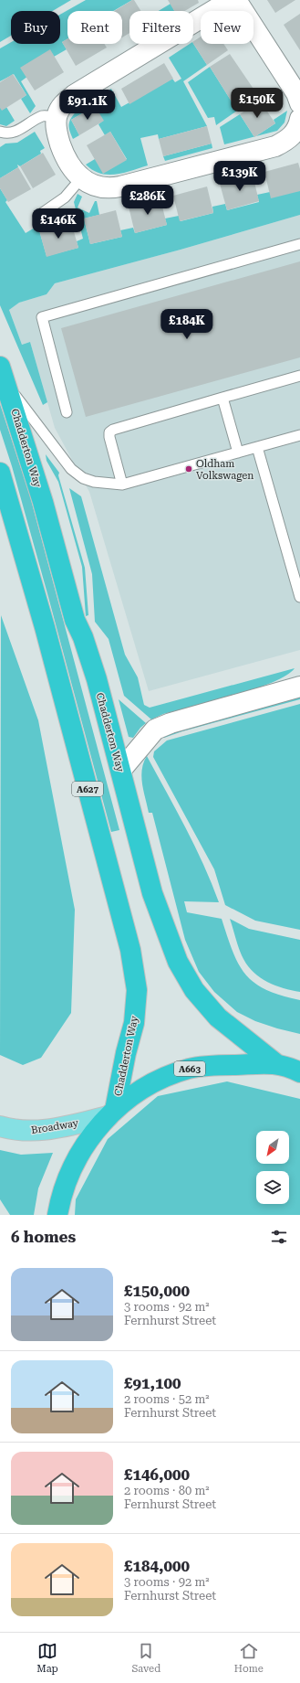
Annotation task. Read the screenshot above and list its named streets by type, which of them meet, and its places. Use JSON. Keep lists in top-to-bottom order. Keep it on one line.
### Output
{"streets":{"highway":["Chadderton Way","A627","A663"],"main road":["Broadway"]},"crossings":[["Chadderton Way","A663"],["Chadderton Way","Broadway"],["A663","Broadway"]],"places":["Oldham Volkswagen"],"north":"bottom left","page":{"chip":["Buy","Rent","Filters","New"],"price":["£150K","£91.1K","£139K","£286K","£146K","£184K"],"heading":"6 homes","list":[{"name":"£150,000","note":"3 rooms · 92 m² · Fernhurst Street"},{"name":"£91,100","note":"2 rooms · 52 m² · Fernhurst Street"},{"name":"£146,000","note":"2 rooms · 80 m² · Fernhurst Street"},{"name":"£184,000","note":"3 rooms · 92 m² · Fernhurst Street"}],"tabs":["Map","Saved","Home"]}}
